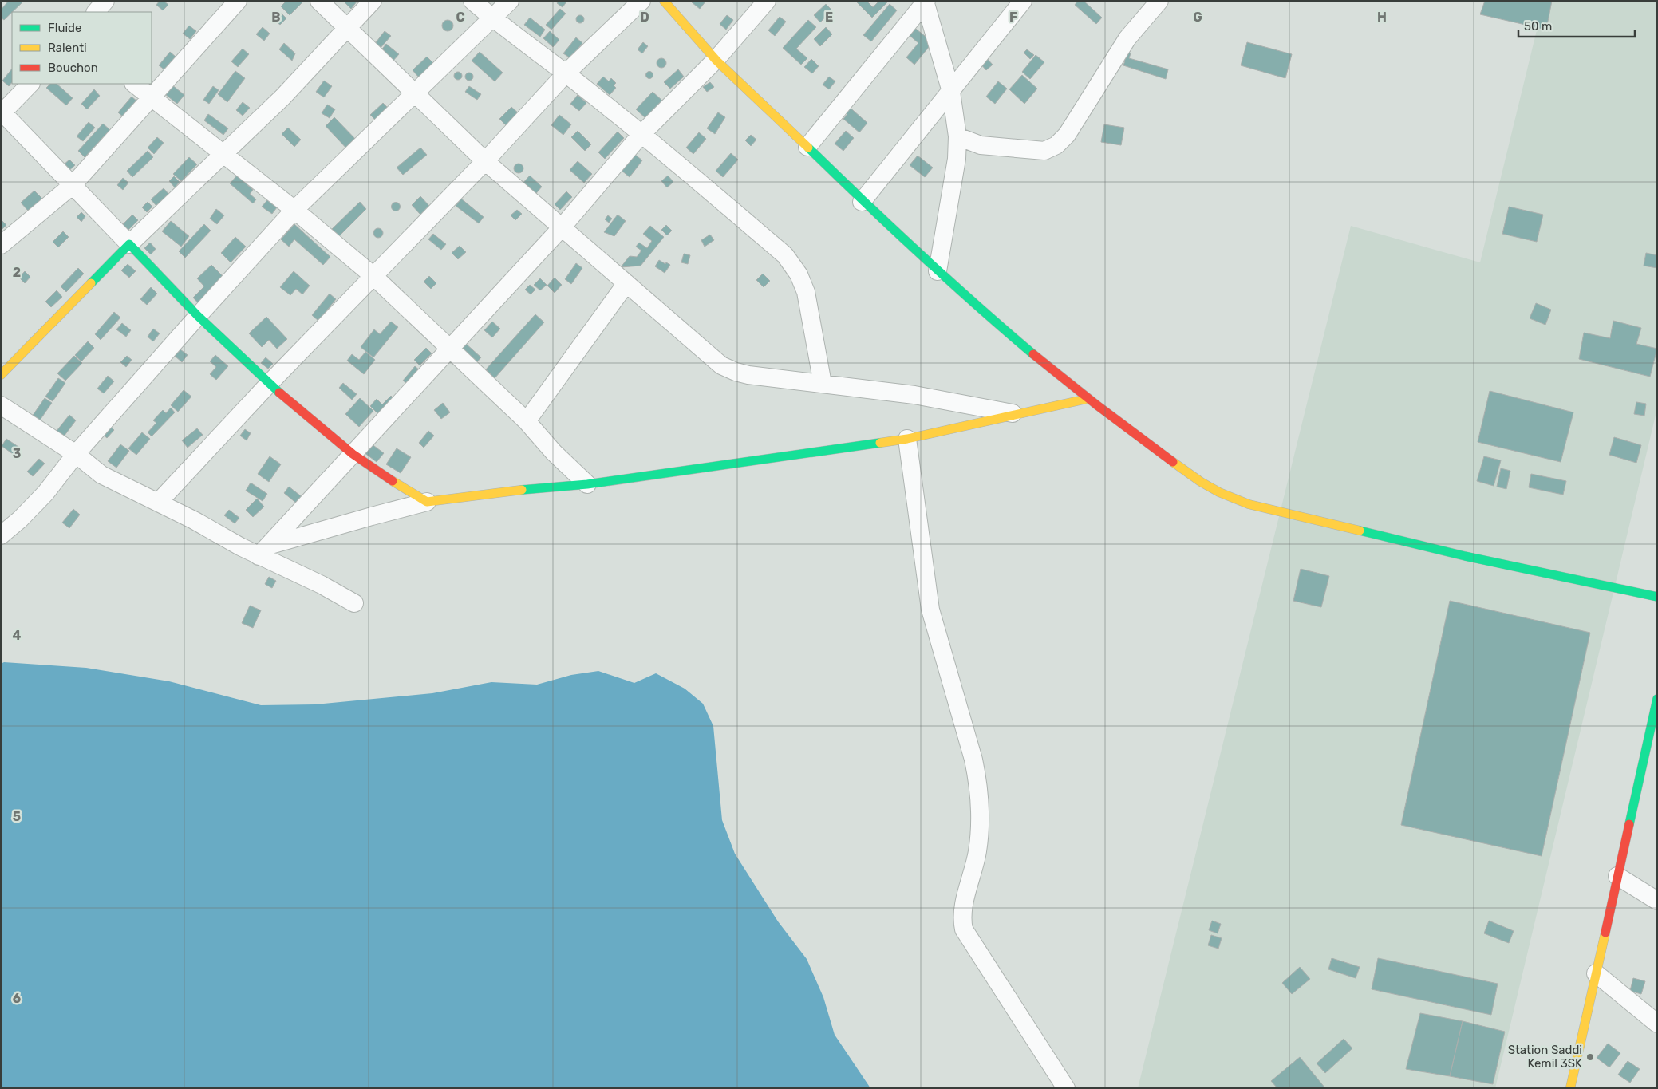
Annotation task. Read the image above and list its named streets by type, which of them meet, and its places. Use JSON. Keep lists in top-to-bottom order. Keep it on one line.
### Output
{"places":["Station Saddi Kemil 3SK"],"legend":["Fluide","Ralenti","Bouchon"],"scale_bar":"50 m","grid":{"columns":["B","C","D","E","F","G","H"],"rows":["2","3","4","5","6"]}}
